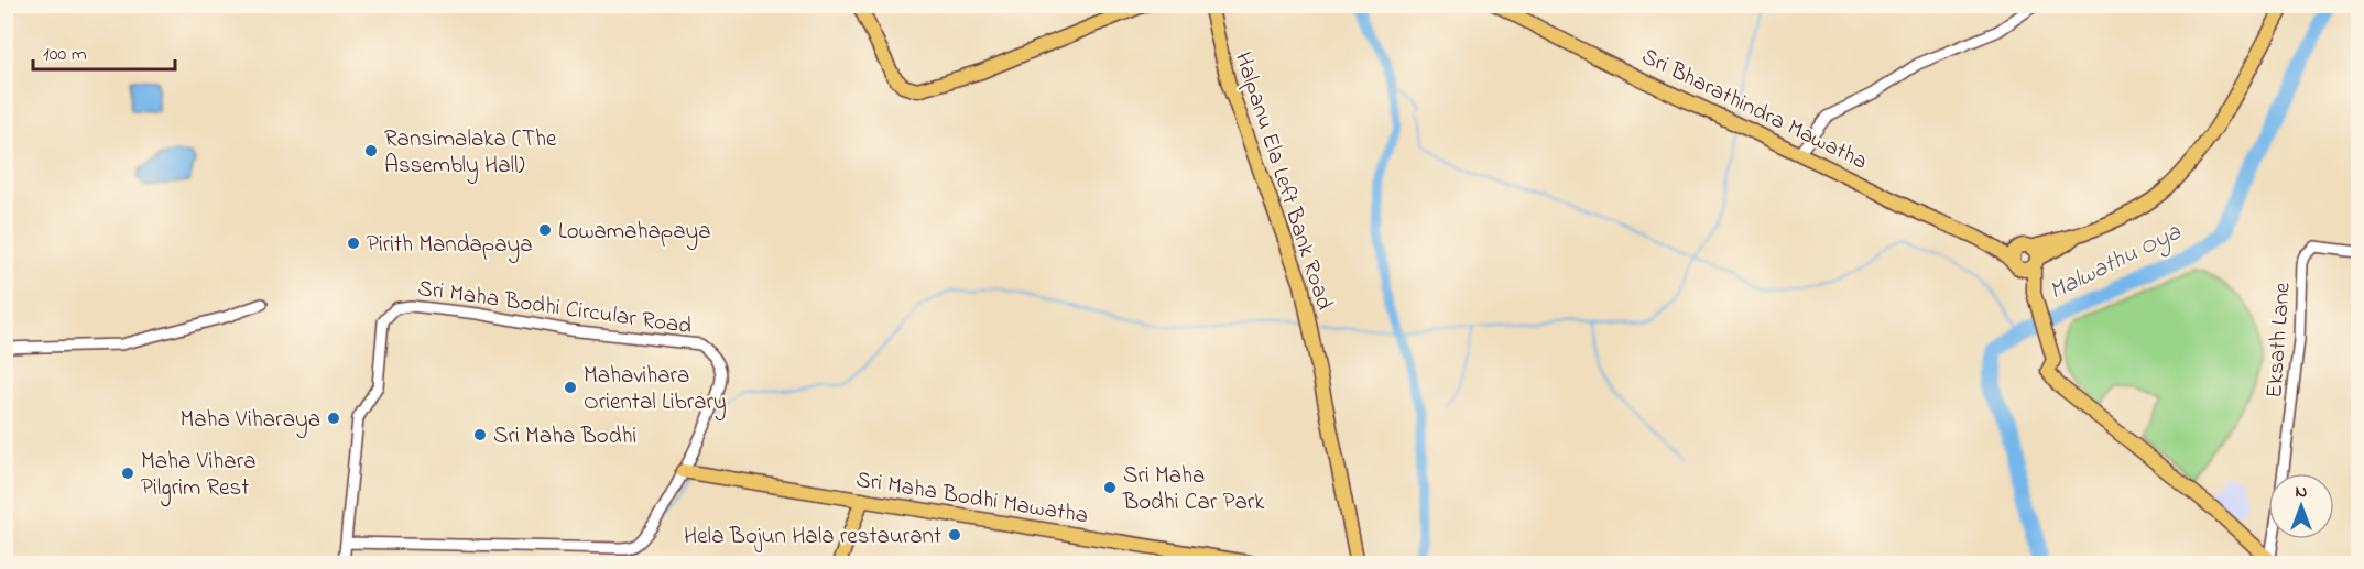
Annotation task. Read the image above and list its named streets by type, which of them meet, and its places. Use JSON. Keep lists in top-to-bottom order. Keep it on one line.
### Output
{"streets":{"main road":["Sri Bharathindra Mawatha","Halpanu Ela Left Bank Road","Sri Maha Bodhi Mawatha"],"street":["Sri Maha Bodhi Circular Road","Eksath Lane"]},"crossings":[["Sri Maha Bodhi Circular Road","Sri Maha Bodhi Mawatha"]],"water":["Malwathu Oya"],"places":["Ransimalaka (The Assembly Hall)","Lowamahapaya","Pirith Mandapaya","Mahavihara Oriental Library","Maha Viharaya","Sri Maha Bodhi","Maha Vihara Pilgrim Rest","Sri Maha Bodhi Car Park","Hela Bojun Hala restaurant"],"scale_bar":"100 m","north":"top"}
